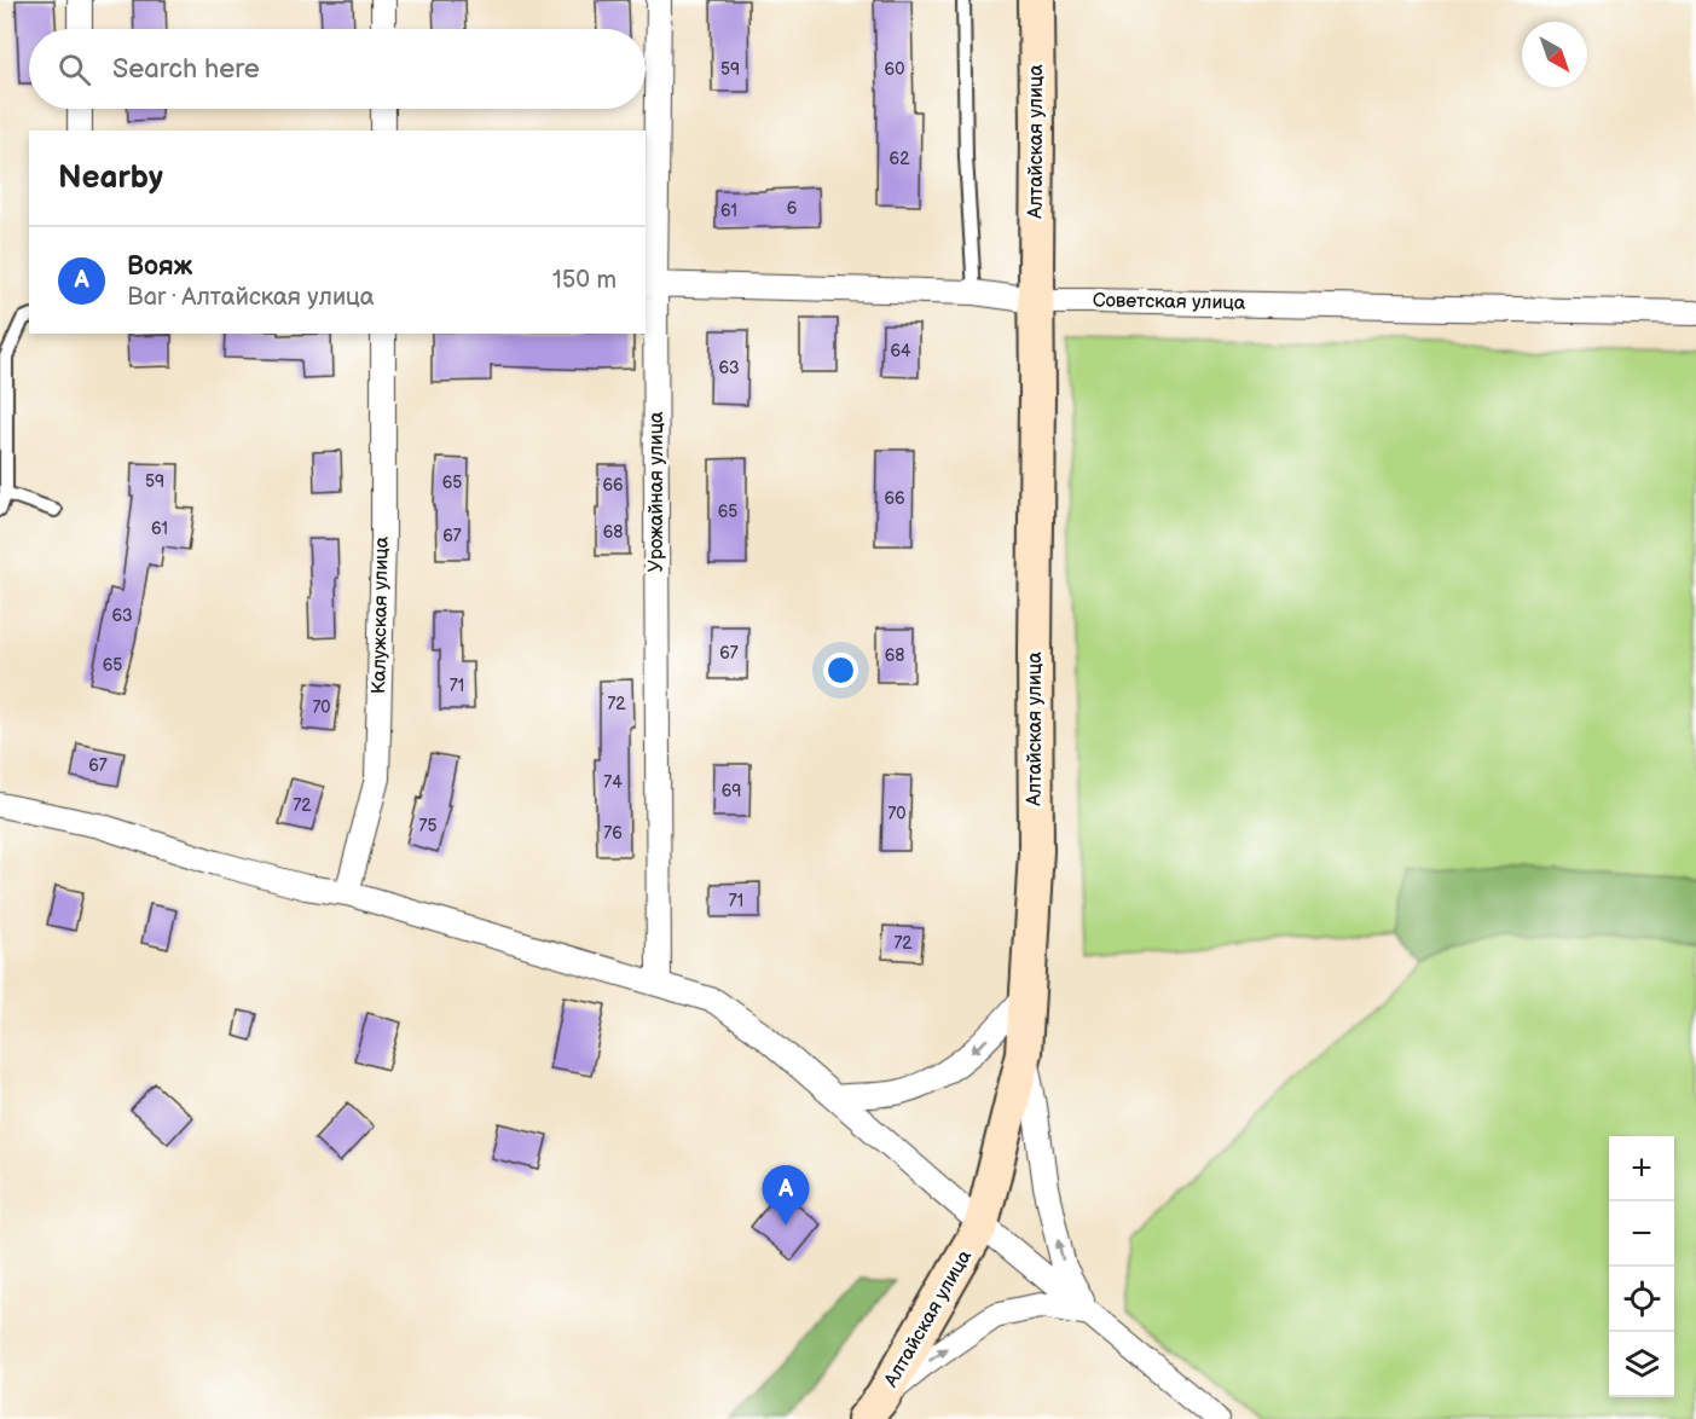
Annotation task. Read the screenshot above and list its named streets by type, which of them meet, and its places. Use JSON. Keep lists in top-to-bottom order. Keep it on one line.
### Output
{"streets":{"main road":["Алтайская улица"],"street":["Советская улица","Урожайная улица","Калужская улица"]},"crossings":[["Алтайская улица","Советская улица"],["Советская улица","Урожайная улица"]],"house_numbers":["59","60","62","6","61","64","63","59","65","66","66","65","61","68","67","63","67","68","65","71","72","70","67","74","69","72","70","75","76","71","72"],"north":"bottom right","page":{"search":"Search here","heading":"Nearby","list":[{"mark":"A","name":"Вояж","note":"Bar · Алтайская улица","value":"150 m"}],"map_buttons":["+","−"],"pins":"A"}}
